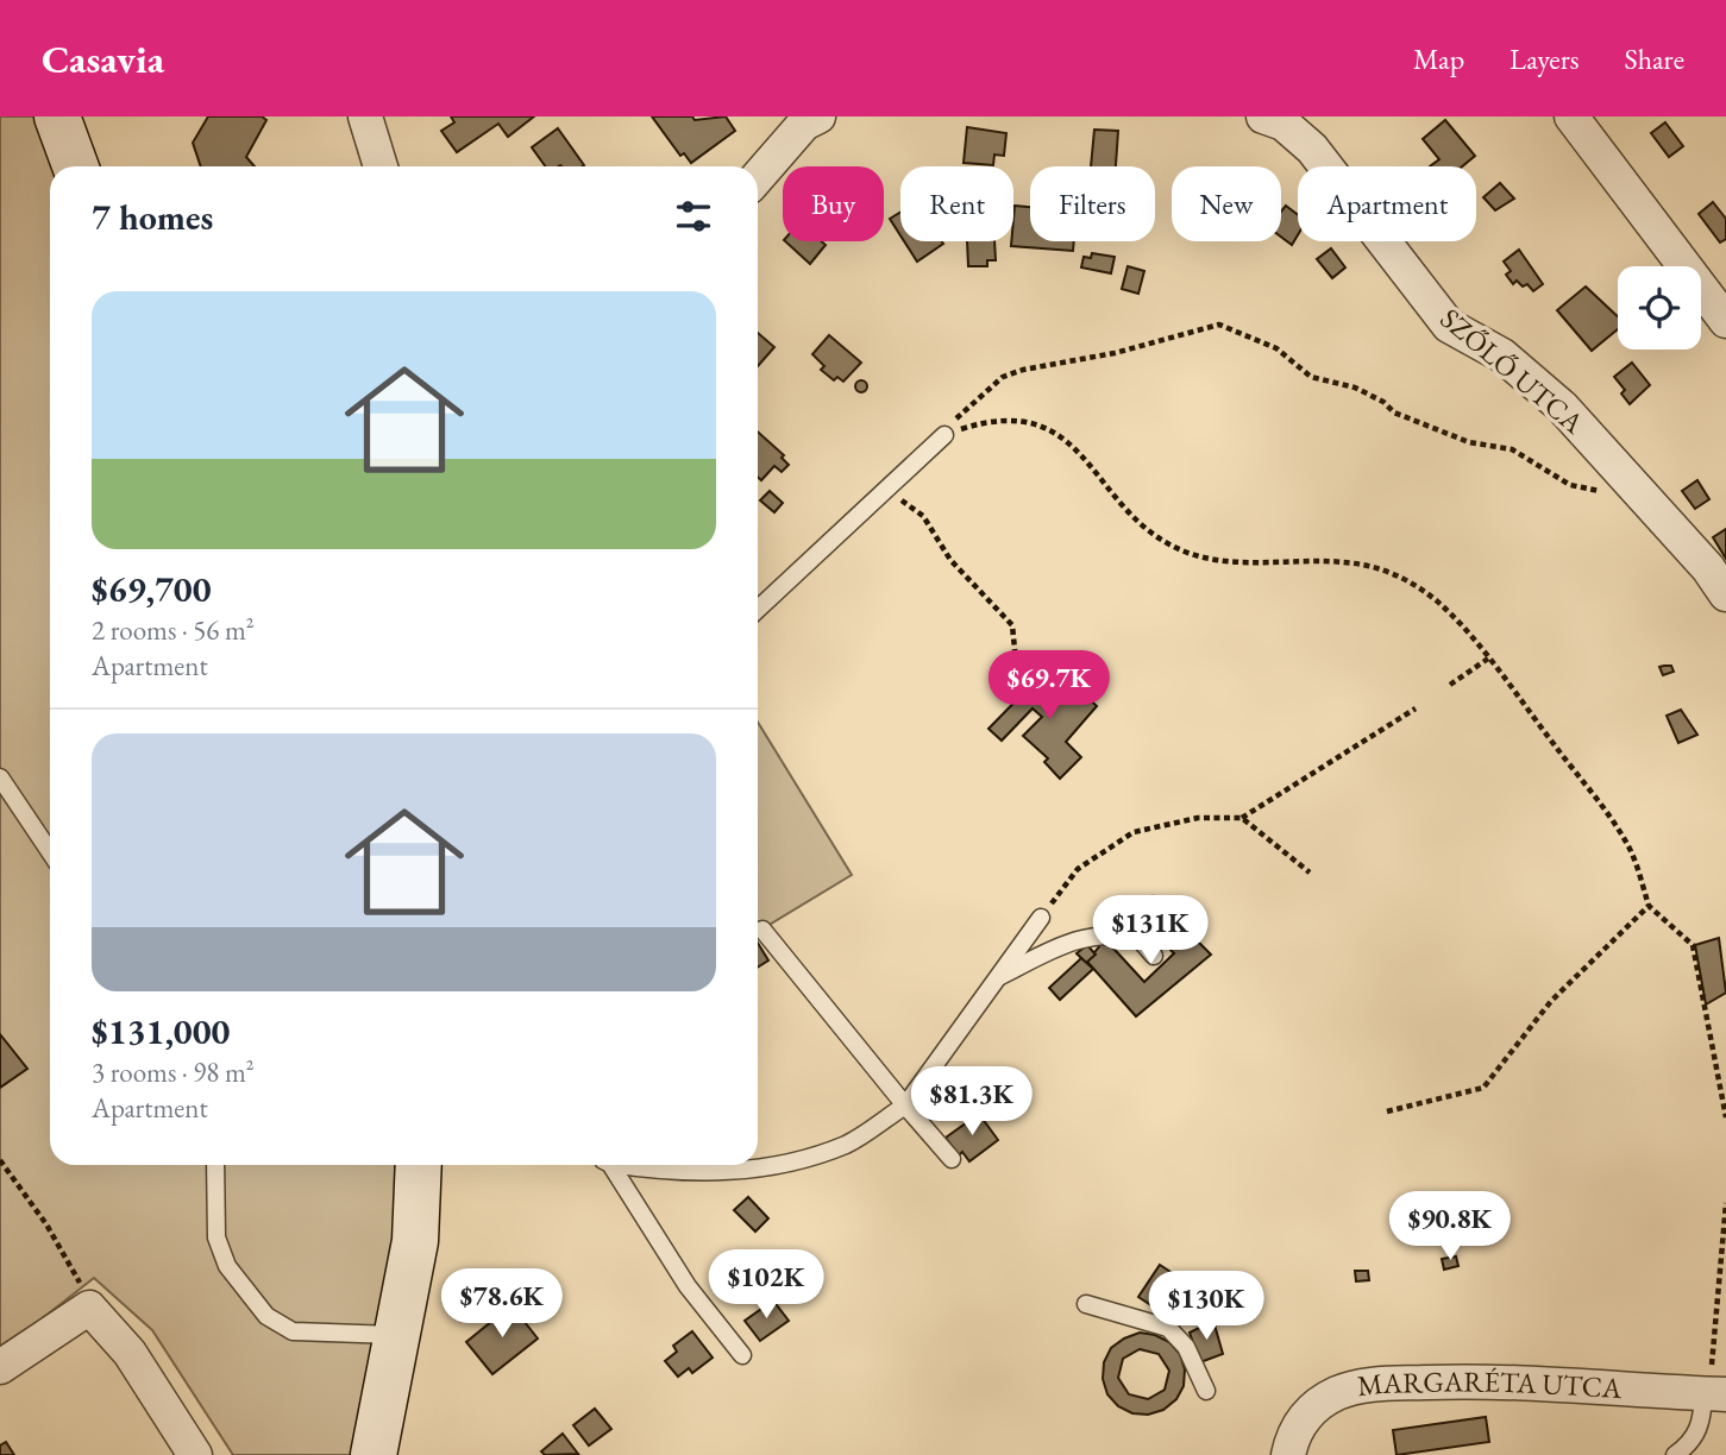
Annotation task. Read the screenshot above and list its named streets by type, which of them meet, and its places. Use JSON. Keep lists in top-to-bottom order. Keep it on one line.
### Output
{"streets":{"street":["SZŐLŐ UTCA","MARGARÉTA UTCA"]},"page":{"header":"Casavia","nav":["Map","Layers","Share"],"chip":["Buy","Rent","Filters","New","Apartment"],"heading":"7 homes","list":[{"name":"$69,700","note":"2 rooms · 56 m² · Apartment"},{"name":"$131,000","note":"3 rooms · 98 m² · Apartment"}],"price":["$69.7K","$131K","$81.3K","$90.8K","$102K","$78.6K","$130K"]}}
